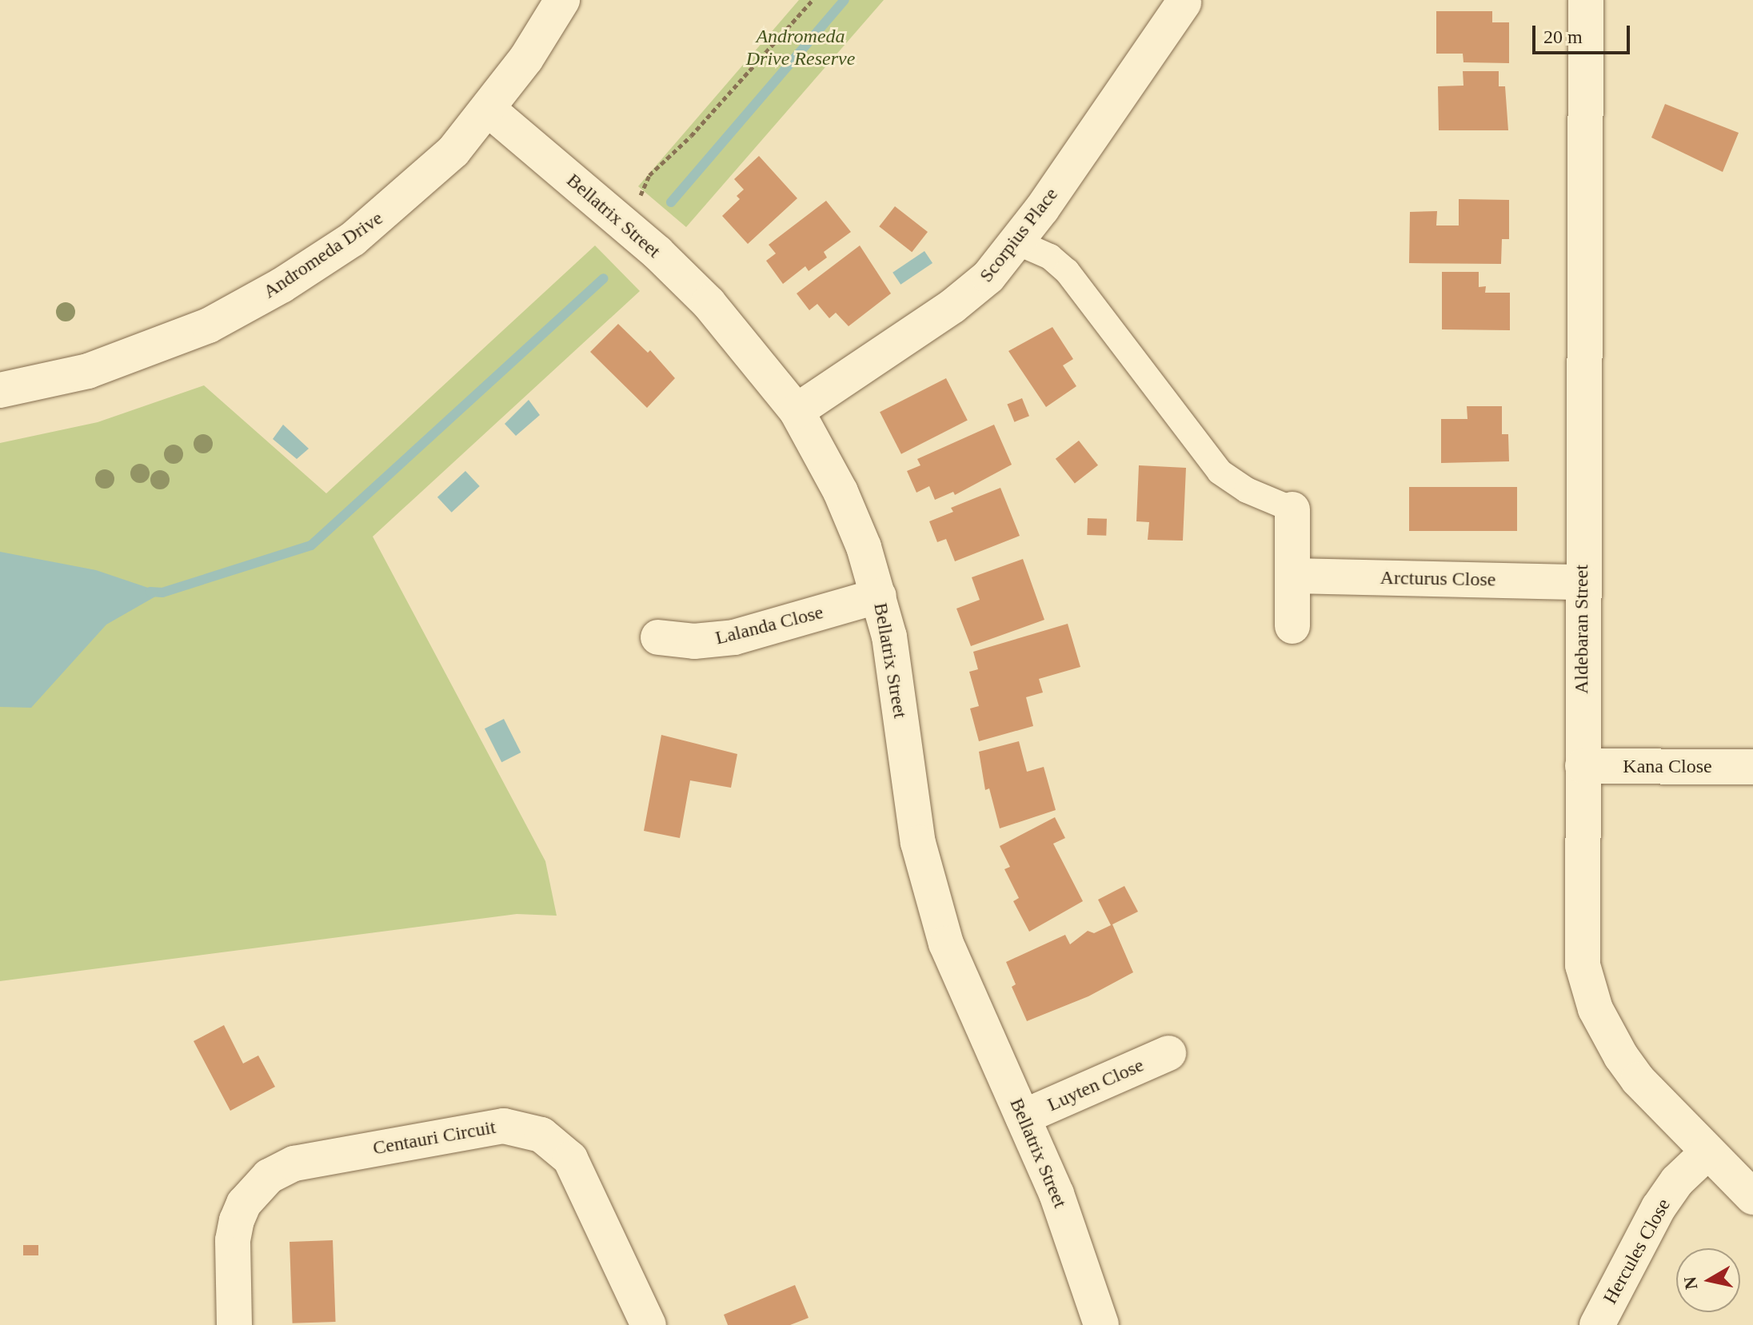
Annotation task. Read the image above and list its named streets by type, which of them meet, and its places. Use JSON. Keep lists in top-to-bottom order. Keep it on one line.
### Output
{"streets":{"street":["Bellatrix Street","Scorpius Place","Andromeda Drive","Arcturus Close","Lalanda Close","Aldebaran Street","Kana Close","Luyten Close","Centauri Circuit","Hercules Close"]},"crossings":[["Bellatrix Street","Scorpius Place"],["Bellatrix Street","Andromeda Drive"],["Bellatrix Street","Lalanda Close"],["Bellatrix Street","Luyten Close"],["Arcturus Close","Aldebaran Street"],["Aldebaran Street","Kana Close"],["Aldebaran Street","Hercules Close"]],"parks":["Andromeda Drive Reserve"],"scale_bar":"20 m","north":"left"}
